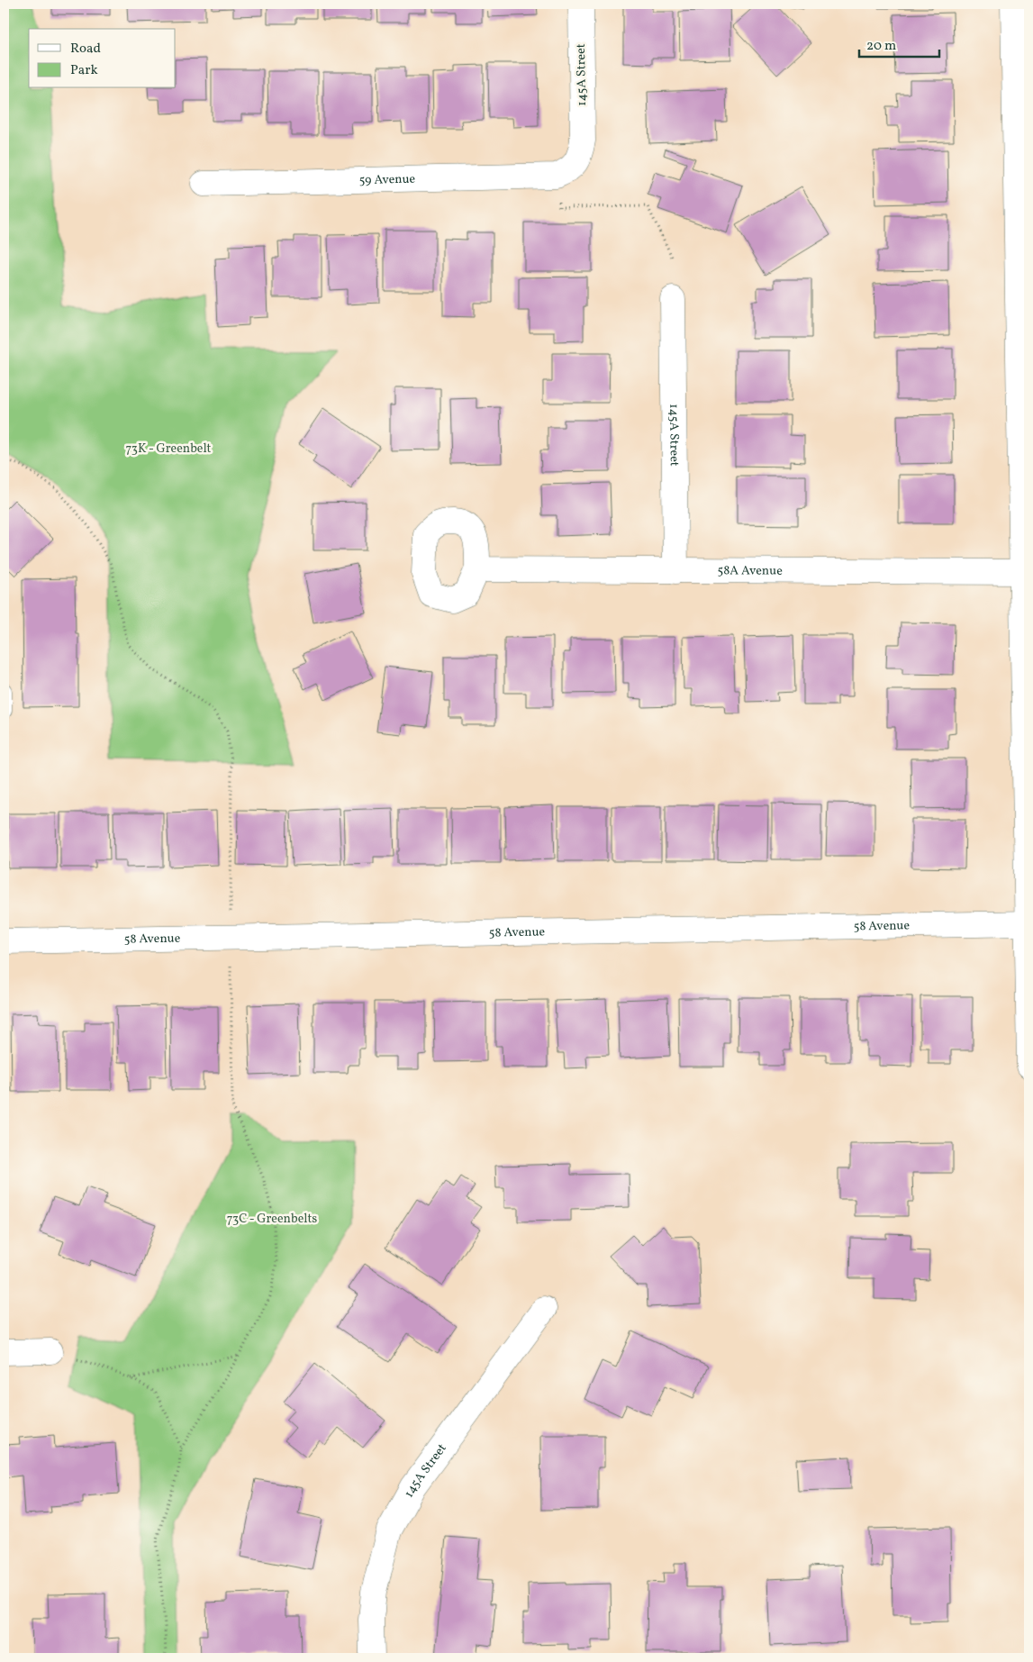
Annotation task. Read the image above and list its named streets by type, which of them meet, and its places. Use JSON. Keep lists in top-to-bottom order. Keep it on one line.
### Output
{"streets":{"street":["145A Street","59 Avenue","58A Avenue","58 Avenue"]},"crossings":[["145A Street","59 Avenue"],["145A Street","58A Avenue"]],"parks":["73K - Greenbelt","73C - Greenbelts"],"legend":["Road","Park"],"scale_bar":"20 m"}
